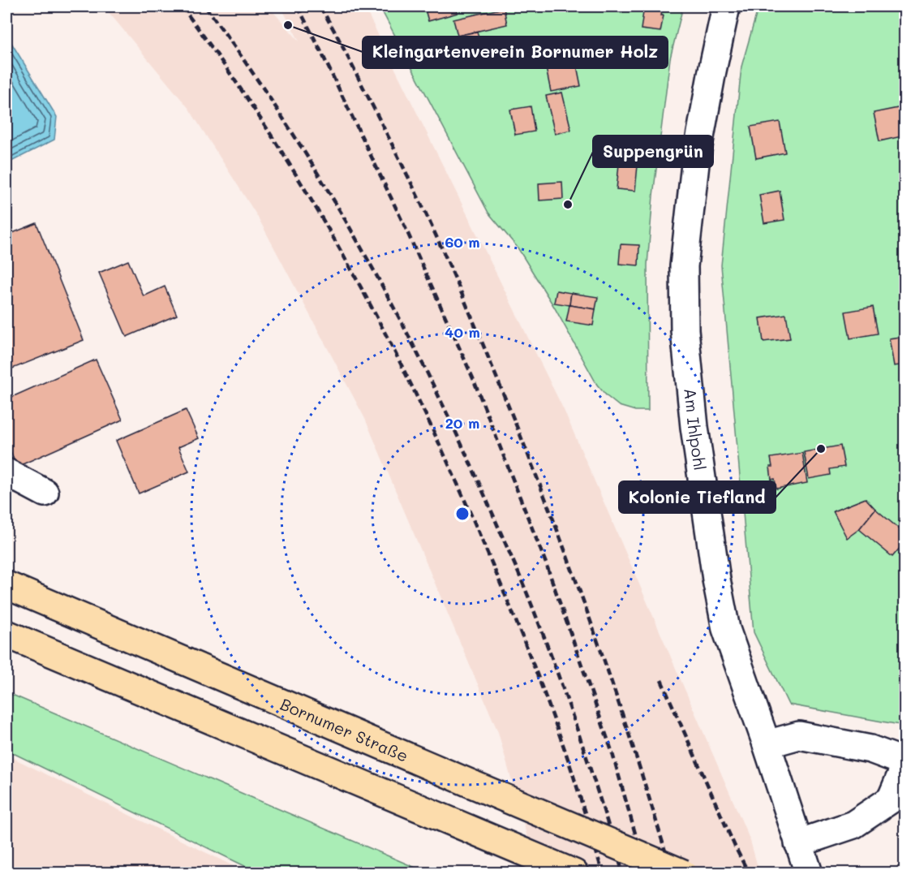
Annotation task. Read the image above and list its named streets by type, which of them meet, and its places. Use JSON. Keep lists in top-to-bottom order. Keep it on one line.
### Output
{"streets":{"main road":["Bornumer Straße"],"lane":["Am Ihlpohl"]},"places":["Kleingartenverein Bornumer Holz","Suppengrün","Kolonie Tiefland"],"rings":["60 m","40 m","20 m"]}
